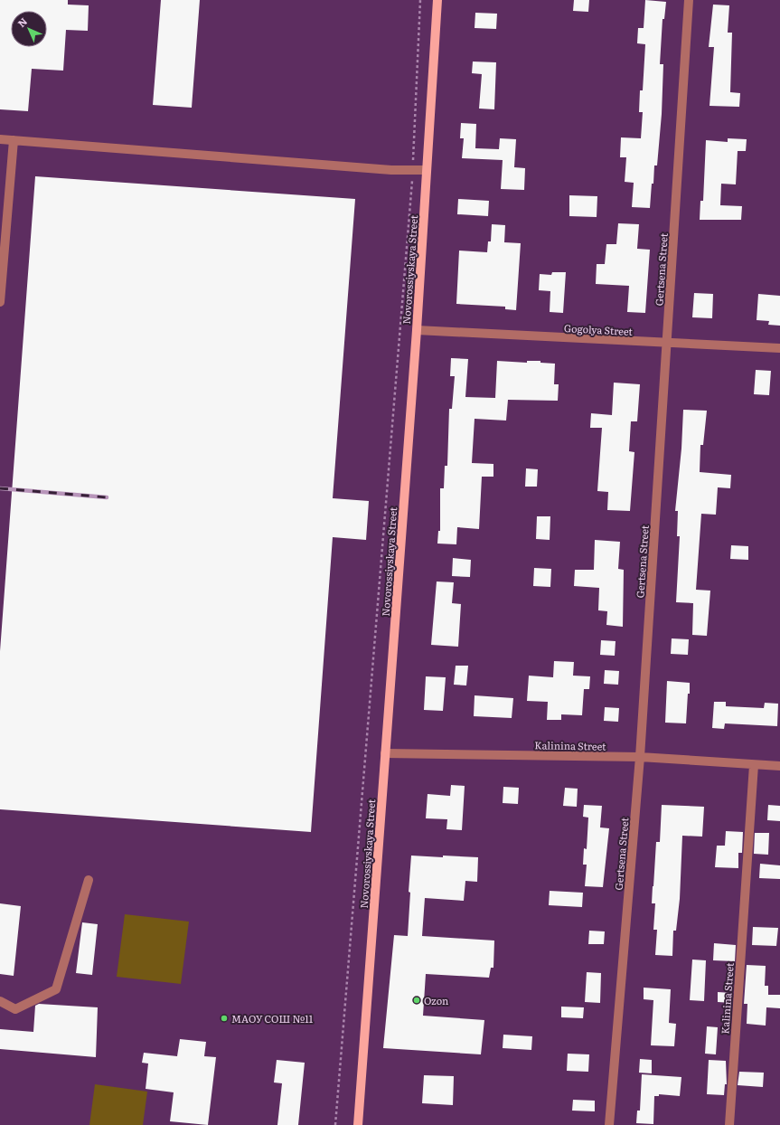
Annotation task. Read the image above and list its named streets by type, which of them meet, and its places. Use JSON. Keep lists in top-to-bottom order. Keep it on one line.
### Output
{"streets":{"main road":["Novorossiyskaya Street"],"street":["Gertsena Street","Gogolya Street","Kalinina Street"]},"crossings":[["Novorossiyskaya Street","Gogolya Street"],["Novorossiyskaya Street","Kalinina Street"],["Gertsena Street","Gogolya Street"],["Gertsena Street","Kalinina Street"]],"places":["Ozon","МАОУ СОШ №11"],"north":"top left"}
